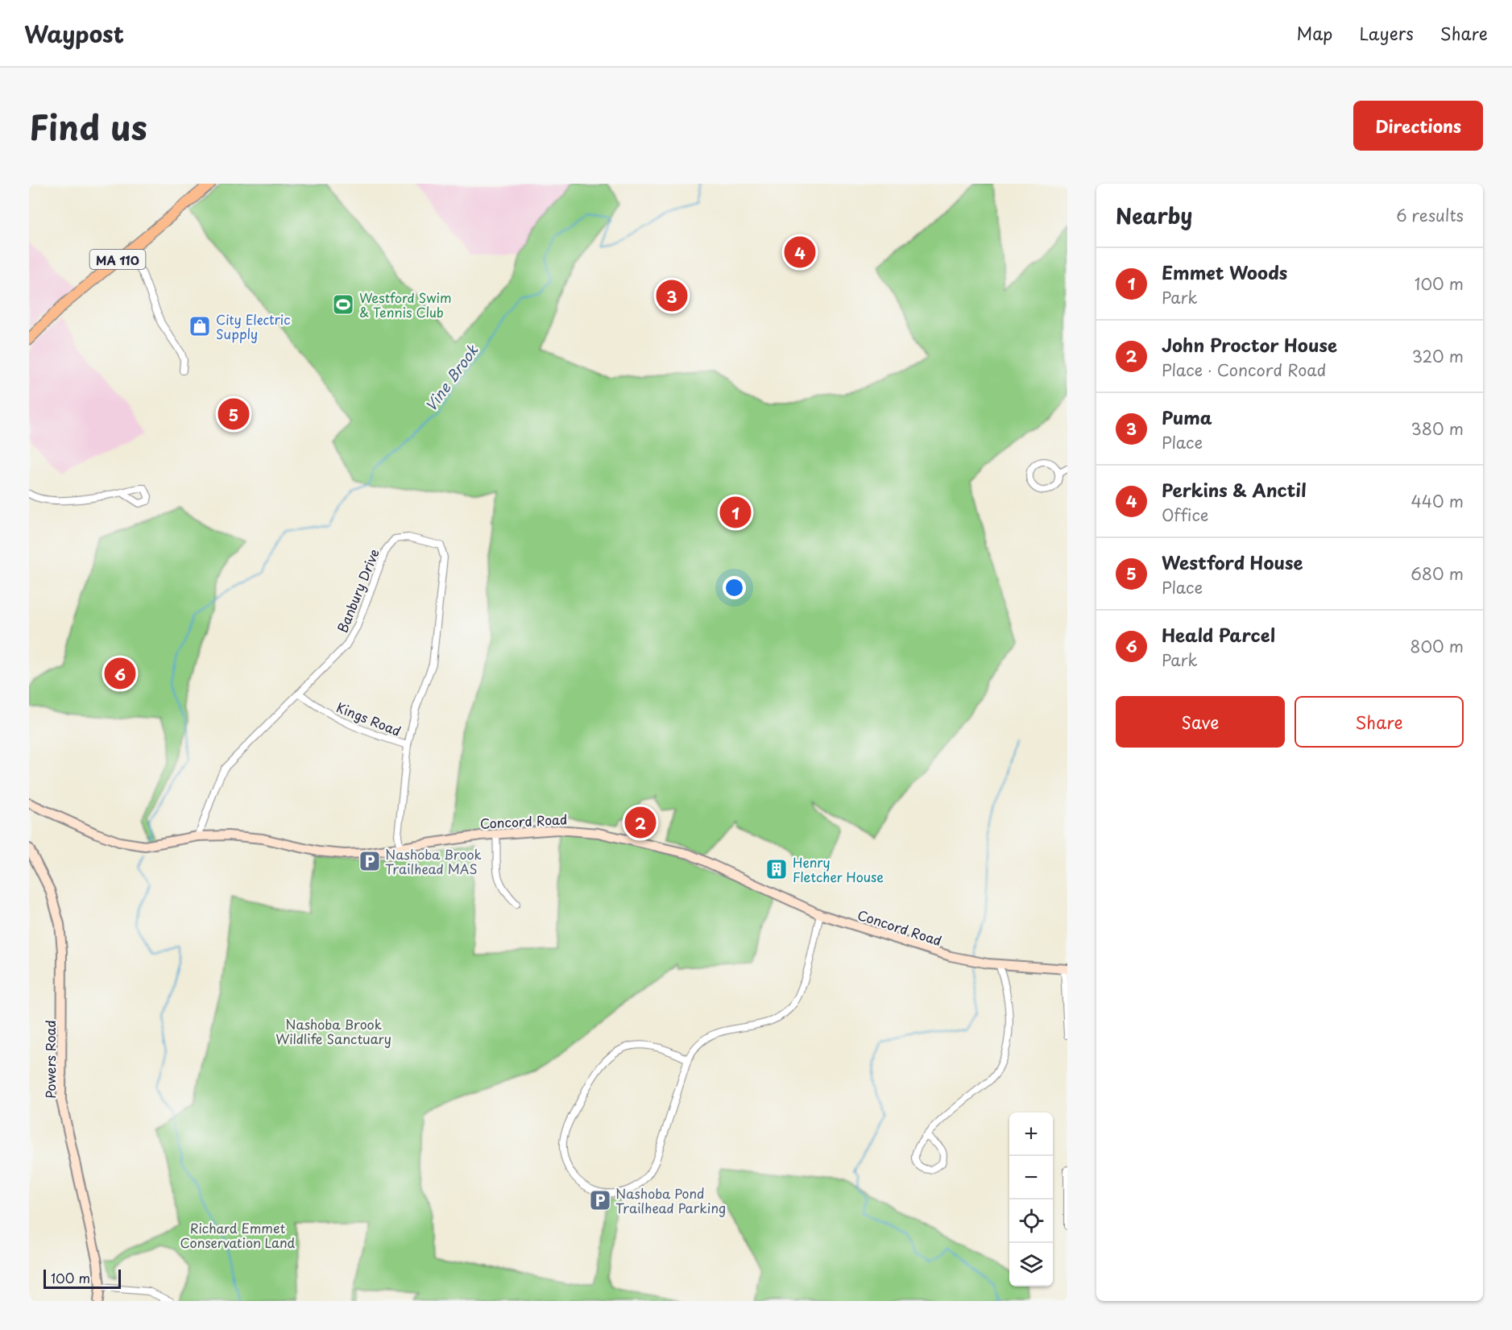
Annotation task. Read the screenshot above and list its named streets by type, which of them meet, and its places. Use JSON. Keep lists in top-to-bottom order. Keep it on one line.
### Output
{"streets":{"main road":["MA 110","Concord Road","Powers Road"],"street":["Banbury Drive","Kings Road"]},"crossings":[["Banbury Drive","Kings Road"],["Banbury Drive","Concord Road"]],"water":["Vine Brook"],"parks":["Nashoba Brook Wildlife Sanctuary","Richard Emmet Conservation Land"],"places":{"sports":["Westford Swim & Tennis Club"],"shop":["City Electric Supply"],"parking":["Nashoba Brook Trailhead MAS","Nashoba Pond Trailhead Parking"],"building":["Henry Fletcher House"]},"scale_bar":"100 m","page":{"header":"Waypost","nav":["Map","Layers","Share"],"title":"Find us","buttons":["Directions",["Save","Share"]],"heading":["Nearby","6 results"],"pins":["4","3","5","1","6","2"],"list":[{"mark":"1","name":"Emmet Woods","note":"Park","value":"100 m"},{"mark":"2","name":"John Proctor House","note":"Place · Concord Road","value":"320 m"},{"mark":"3","name":"Puma","note":"Place","value":"380 m"},{"mark":"4","name":"Perkins & Anctil","note":"Office","value":"440 m"},{"mark":"5","name":"Westford House","note":"Place","value":"680 m"},{"mark":"6","name":"Heald Parcel","note":"Park","value":"800 m"}],"map_buttons":["+","−"],"scale":"100 m"}}
